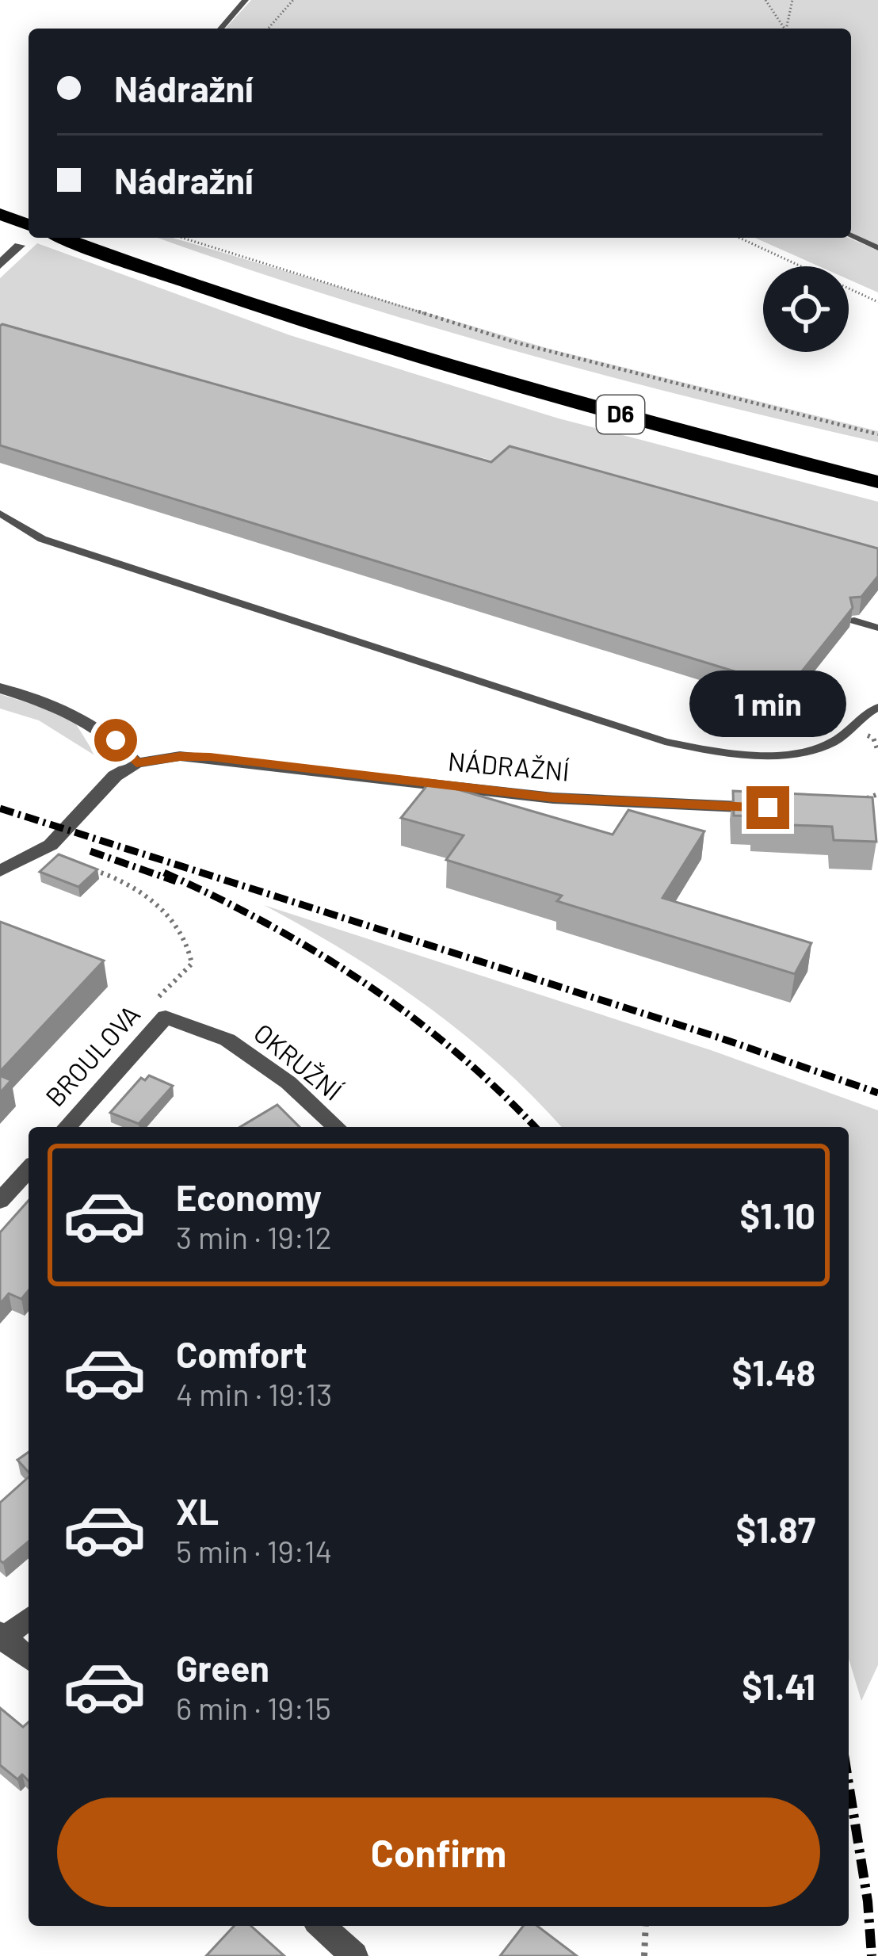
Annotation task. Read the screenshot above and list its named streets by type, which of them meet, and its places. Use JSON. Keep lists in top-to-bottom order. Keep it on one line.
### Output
{"streets":{"highway":["D6"],"street":["NÁDRAŽNÍ","BROULOVA","OKRUŽNÍ"]},"crossings":[["BROULOVA","OKRUŽNÍ"]],"page":{"banner":["Nádražní","Nádražní"],"bubble":"1 min","list":[{"name":"Economy","note":"3 min · 19:12","value":"$1.10"},{"name":"Comfort","note":"4 min · 19:13","value":"$1.48"},{"name":"XL","note":"5 min · 19:14","value":"$1.87"},{"name":"Green","note":"6 min · 19:15","value":"$1.41"}],"buttons":"Confirm"}}
